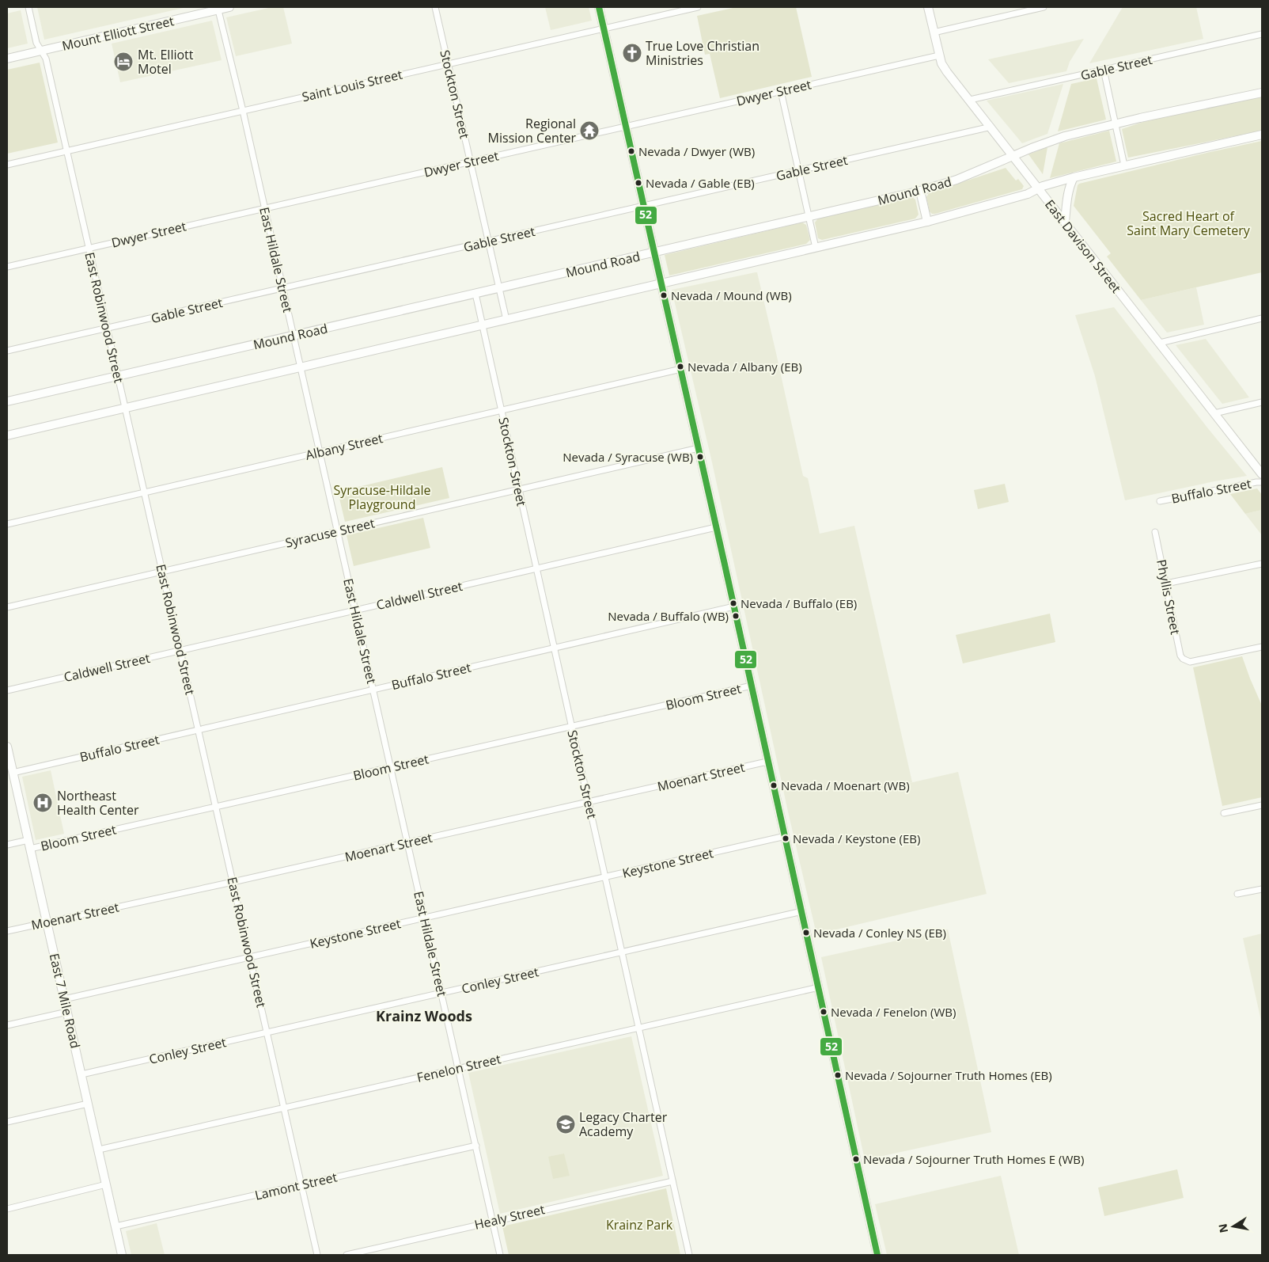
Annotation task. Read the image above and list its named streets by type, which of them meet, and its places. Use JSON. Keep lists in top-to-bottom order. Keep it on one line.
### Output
{"streets":{"main road":["Mount Elliott Street","Mound Road","East Davison Street","East 7 Mile Road"],"street":["Gable Street","Saint Louis Street","Dwyer Street","Stockton Street","East Hildale Street","East Robinwood Street","Albany Street","Buffalo Street","Syracuse Street","Caldwell Street","Phyllis Street","Bloom Street","Moenart Street","Keystone Street","Conley Street","Fenelon Street","Lamont Street","Healy Street"]},"crossings":[["Mount Elliott Street","East Hildale Street"],["Mount Elliott Street","East Robinwood Street"],["Gable Street","Stockton Street"],["Gable Street","East Davison Street"],["Gable Street","East Hildale Street"],["Gable Street","East Robinwood Street"],["Saint Louis Street","Stockton Street"],["Saint Louis Street","East Hildale Street"],["Saint Louis Street","East Robinwood Street"],["Dwyer Street","Stockton Street"],["Dwyer Street","East Davison Street"],["Dwyer Street","East Hildale Street"],["Dwyer Street","East Robinwood Street"],["Stockton Street","Mound Road"],["Stockton Street","Albany Street"],["Stockton Street","Buffalo Street"],["Stockton Street","Syracuse Street"],["Stockton Street","Caldwell Street"],["Stockton Street","Bloom Street"],["Stockton Street","Moenart Street"],["Stockton Street","Keystone Street"],["Stockton Street","Conley Street"],["Stockton Street","Fenelon Street"],["Stockton Street","Healy Street"],["Mound Road","East Davison Street"],["Mound Road","East Hildale Street"],["Mound Road","East Robinwood Street"],["East Hildale Street","Albany Street"],["East Hildale Street","Buffalo Street"],["East Hildale Street","Syracuse Street"],["East Hildale Street","Caldwell Street"],["East Hildale Street","Bloom Street"],["East Hildale Street","Moenart Street"],["East Hildale Street","Keystone Street"],["East Hildale Street","Conley Street"],["East Hildale Street","Fenelon Street"],["East Hildale Street","Lamont Street"],["East Hildale Street","Healy Street"],["East Robinwood Street","Albany Street"],["East Robinwood Street","Buffalo Street"],["East Robinwood Street","Syracuse Street"],["East Robinwood Street","Caldwell Street"],["East Robinwood Street","Bloom Street"],["East Robinwood Street","Moenart Street"],["East Robinwood Street","Keystone Street"],["East Robinwood Street","Conley Street"],["East Robinwood Street","Fenelon Street"],["East Robinwood Street","Lamont Street"],["Buffalo Street","East 7 Mile Road"],["Bloom Street","East 7 Mile Road"],["Moenart Street","East 7 Mile Road"],["Keystone Street","East 7 Mile Road"],["Conley Street","East 7 Mile Road"],["East 7 Mile Road","Fenelon Street"],["East 7 Mile Road","Lamont Street"]],"districts":["Krainz Woods"],"parks":["Sacred Heart of Saint Mary Cemetery","Syracuse-Hildale Playground","Krainz Park"],"places":{"church":["True Love Christian Ministries"],"hotel":["Mt. Elliott Motel"],"temple":["Regional Mission Center"],"other":["Nevada / Dwyer (WB)","Nevada / Gable (EB)","Nevada / Mound (WB)","Nevada / Albany (EB)","Nevada / Syracuse (WB)","Nevada / Buffalo (EB)","Nevada / Buffalo (WB)","Nevada / Moenart (WB)","Nevada / Keystone (EB)","Nevada / Conley NS (EB)","Nevada / Fenelon (WB)","Nevada / Sojourner Truth Homes (EB)","Nevada / Sojourner Truth Homes E (WB)"],"hospital":["Northeast Health Center"],"school or university":["Legacy Charter Academy"]},"lines":["transit line 52"],"north":"left"}
